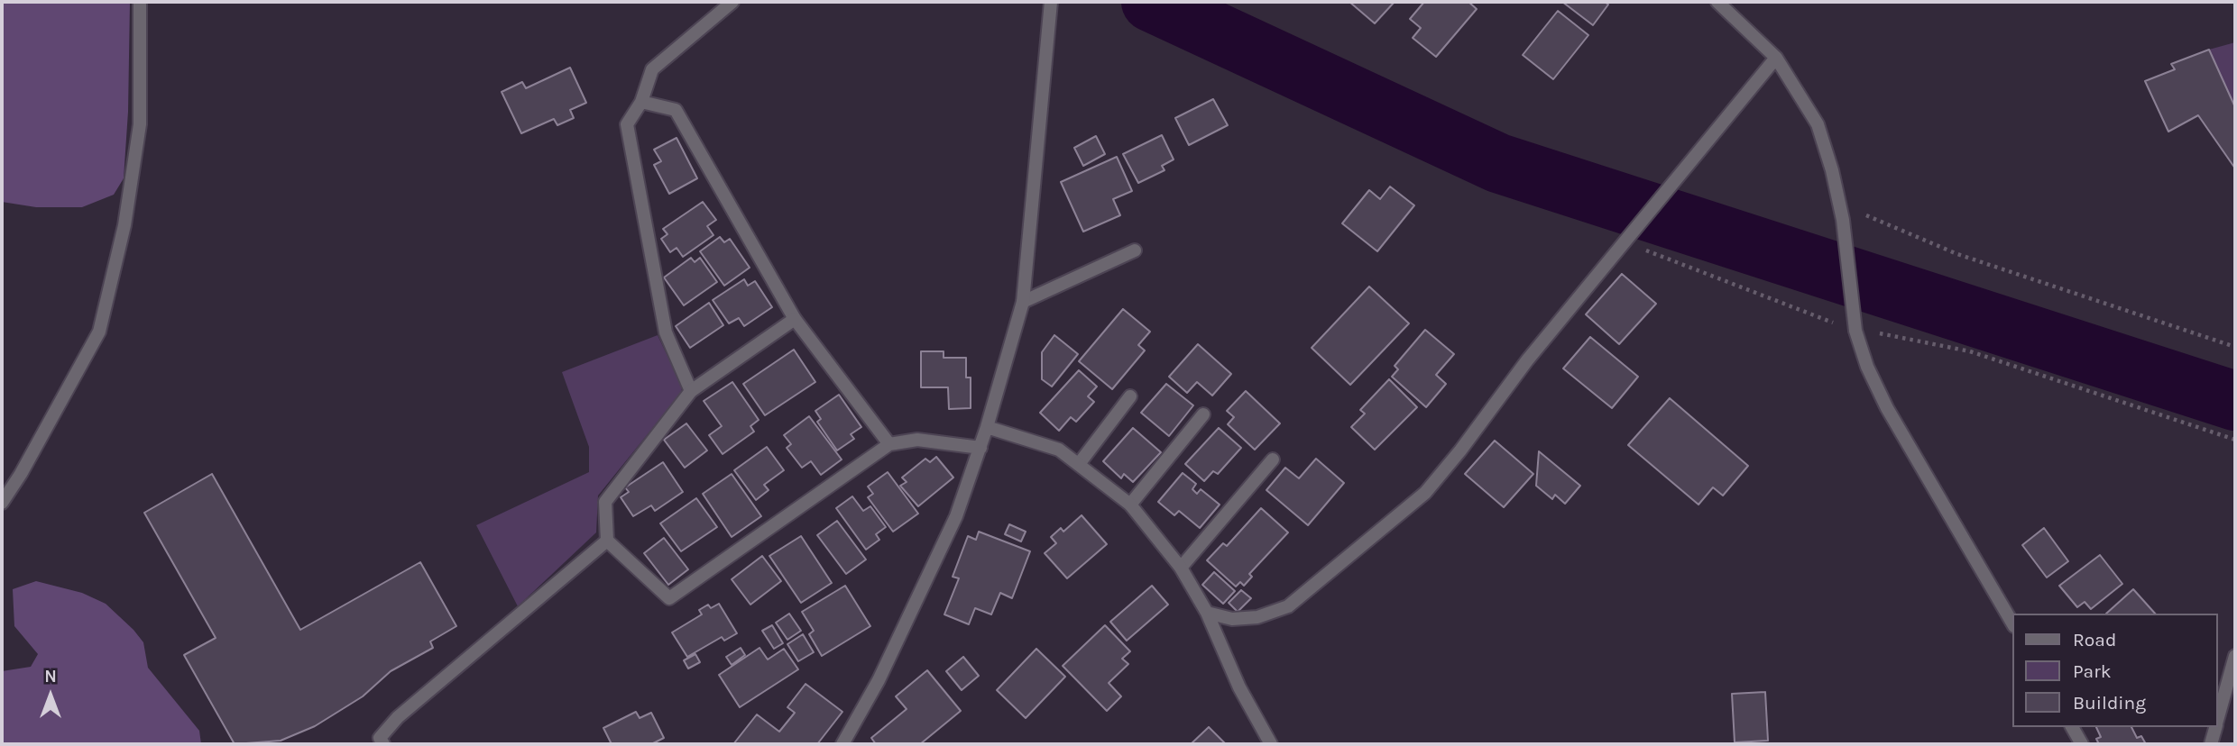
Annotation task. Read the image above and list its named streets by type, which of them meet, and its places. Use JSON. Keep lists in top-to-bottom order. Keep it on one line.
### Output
{"legend":["Road","Park","Building"],"north":"top"}
